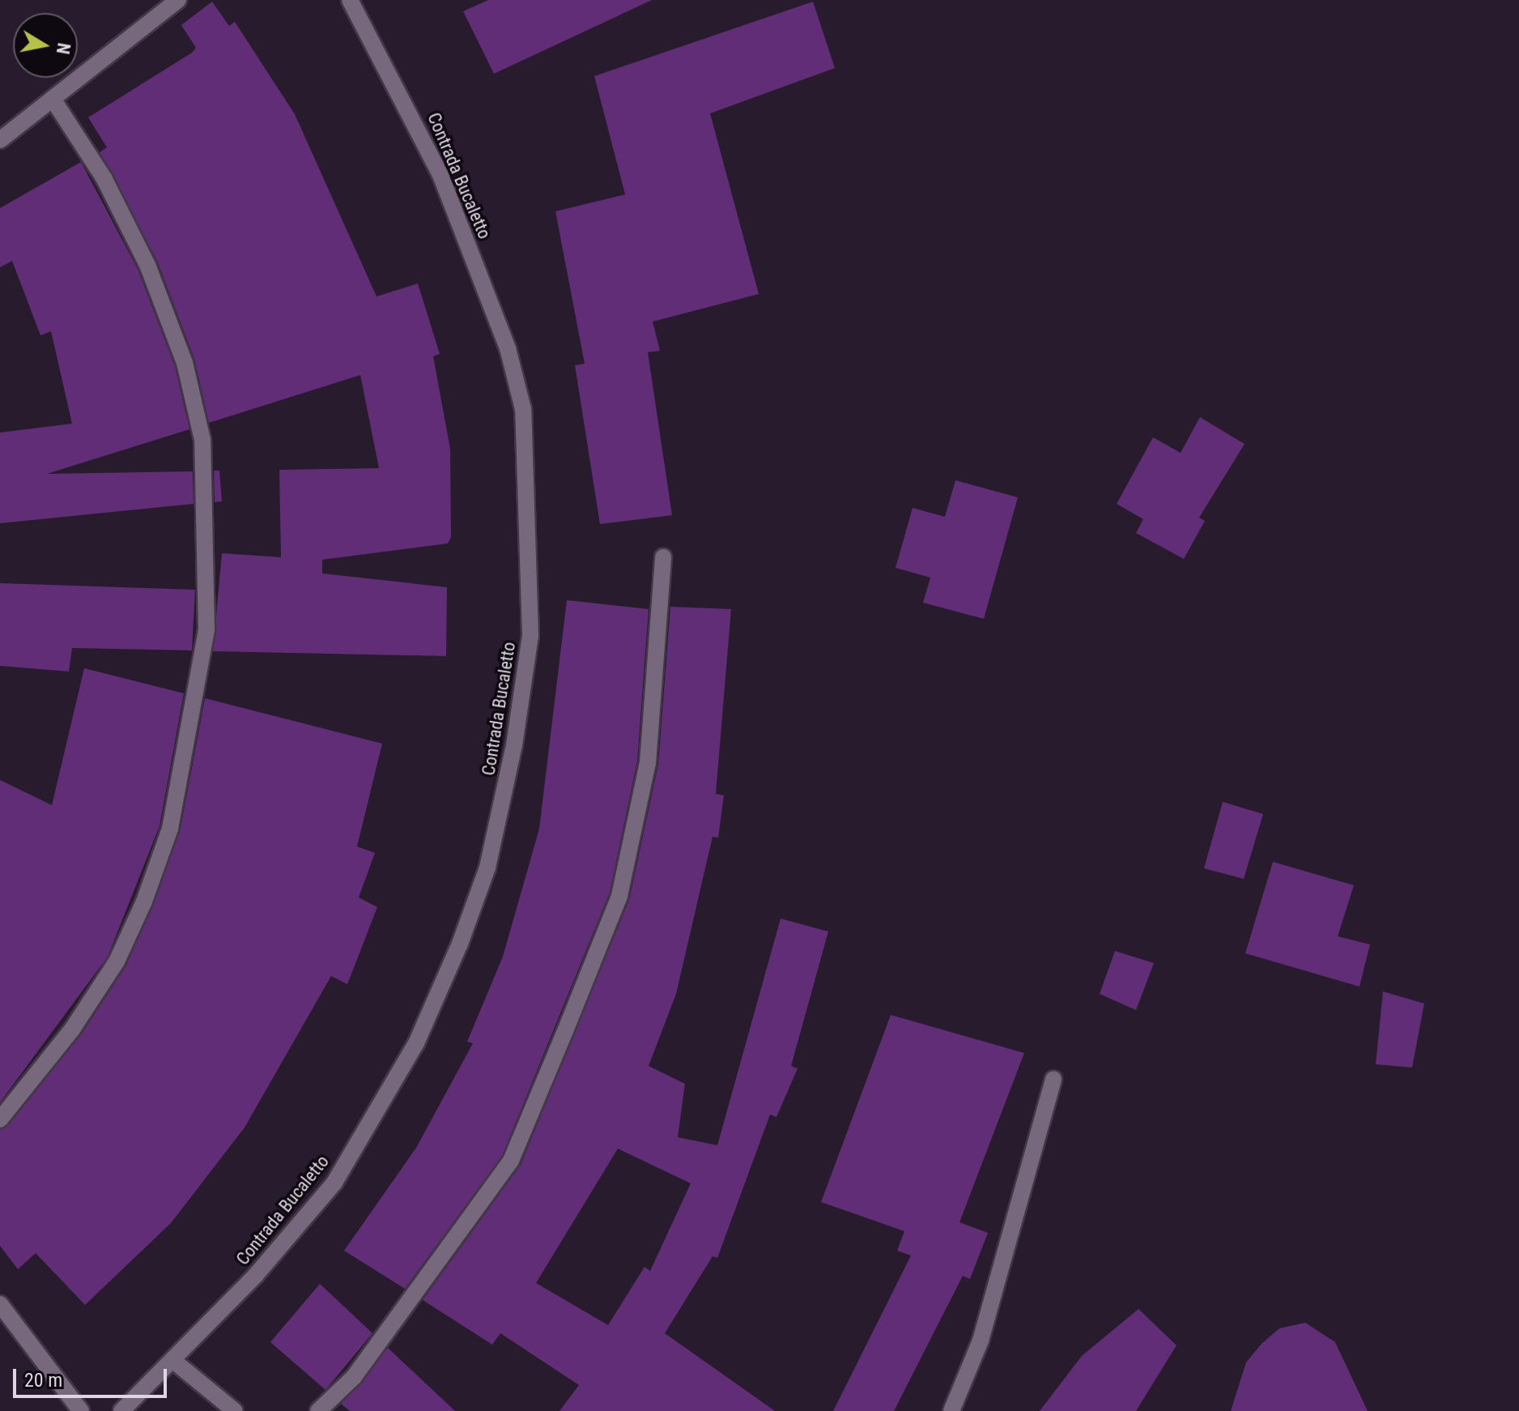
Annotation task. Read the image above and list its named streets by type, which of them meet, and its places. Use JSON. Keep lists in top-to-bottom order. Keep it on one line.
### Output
{"streets":{"street":["Contrada Bucaletto"]},"scale_bar":"20 m","north":"right"}
